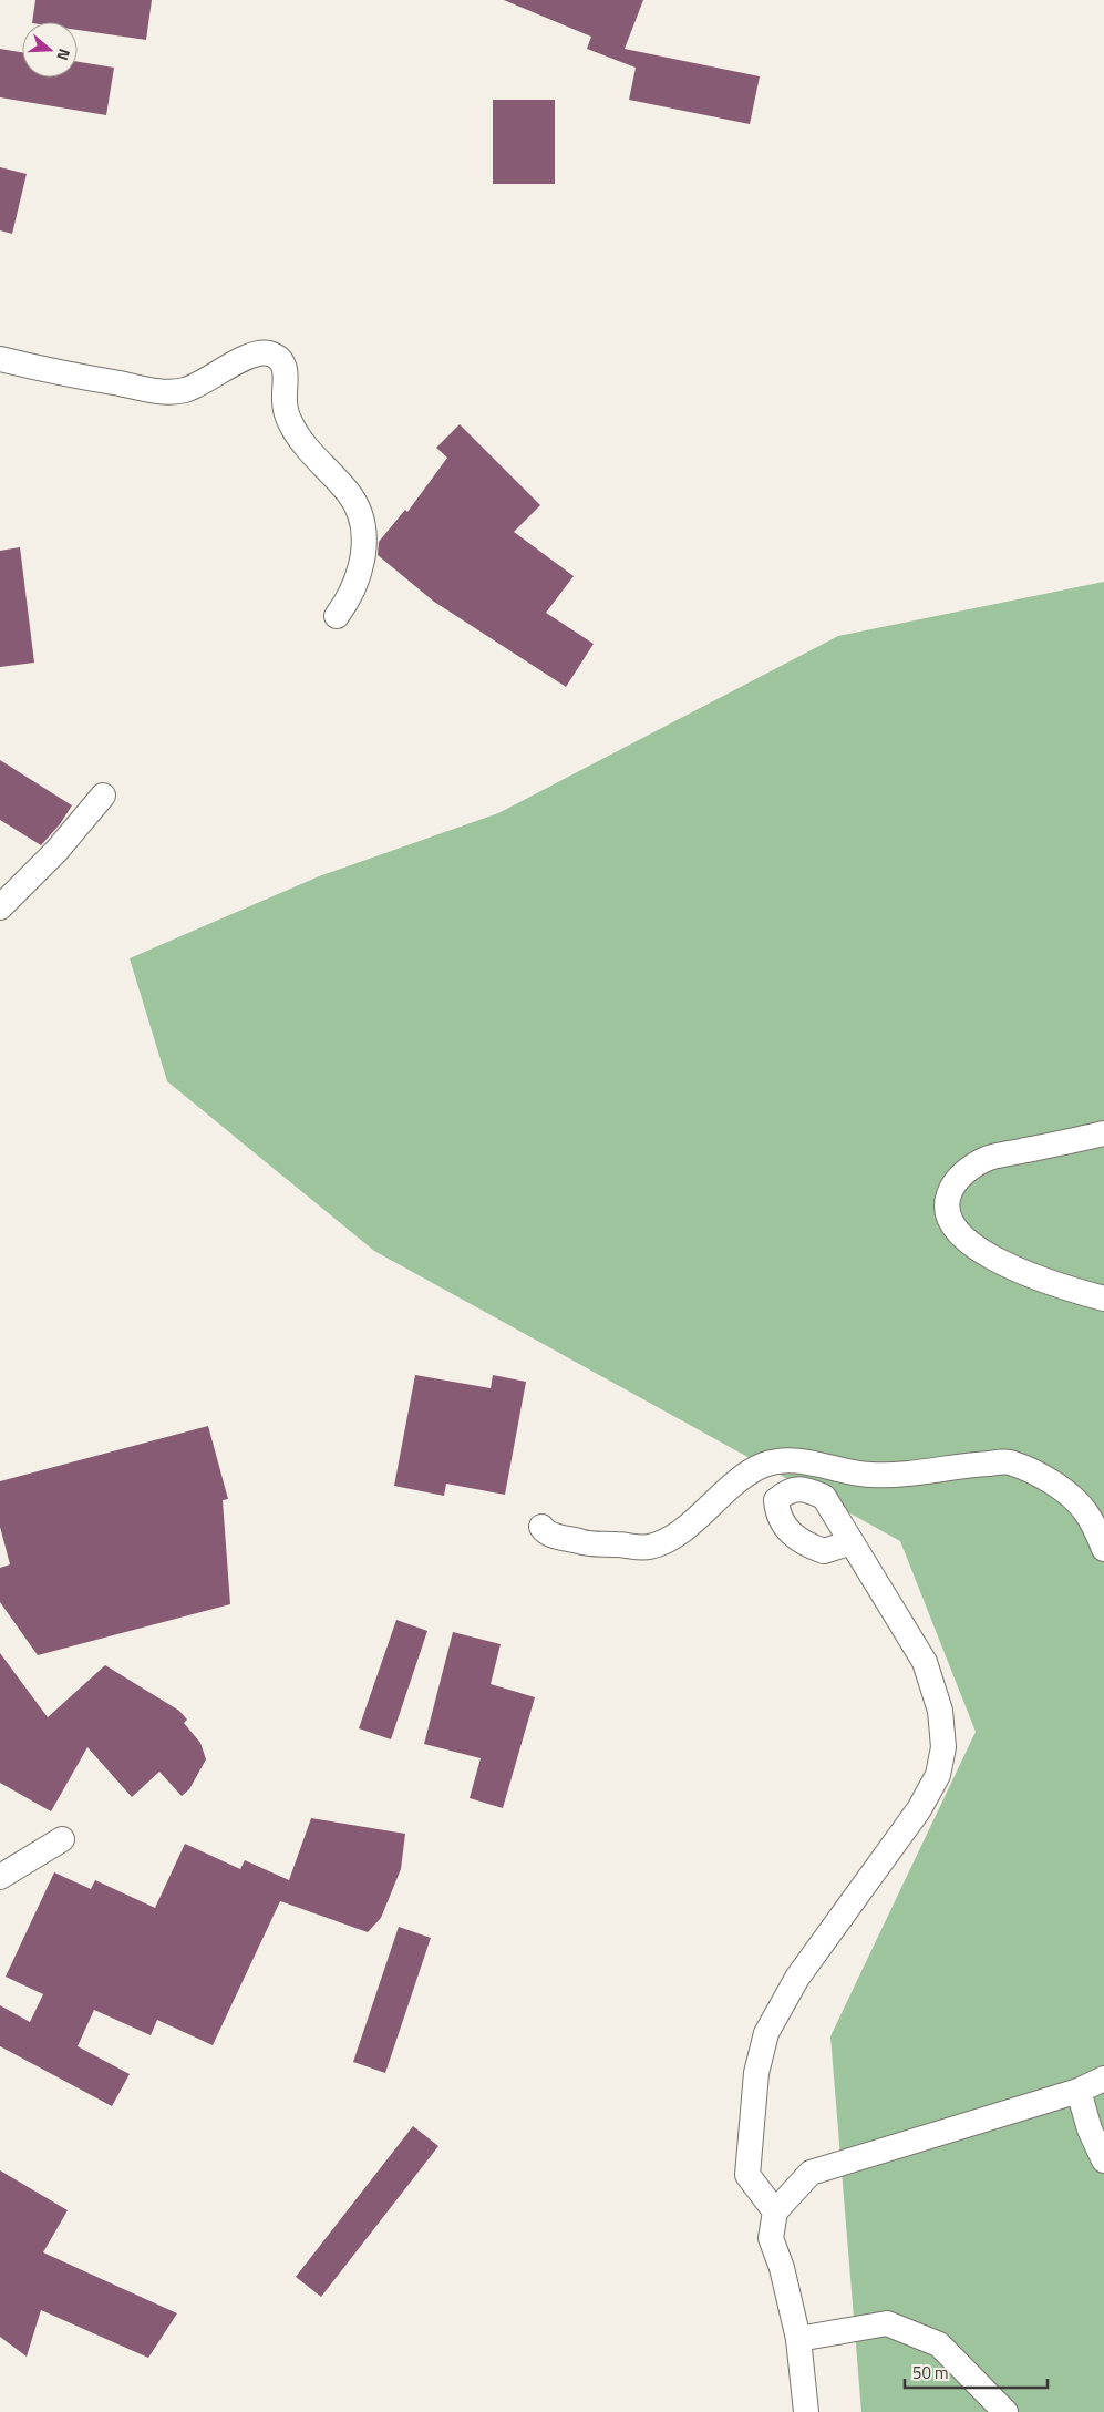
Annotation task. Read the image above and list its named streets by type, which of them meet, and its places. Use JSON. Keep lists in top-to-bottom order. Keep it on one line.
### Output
{"scale_bar":"50 m","north":"right"}
